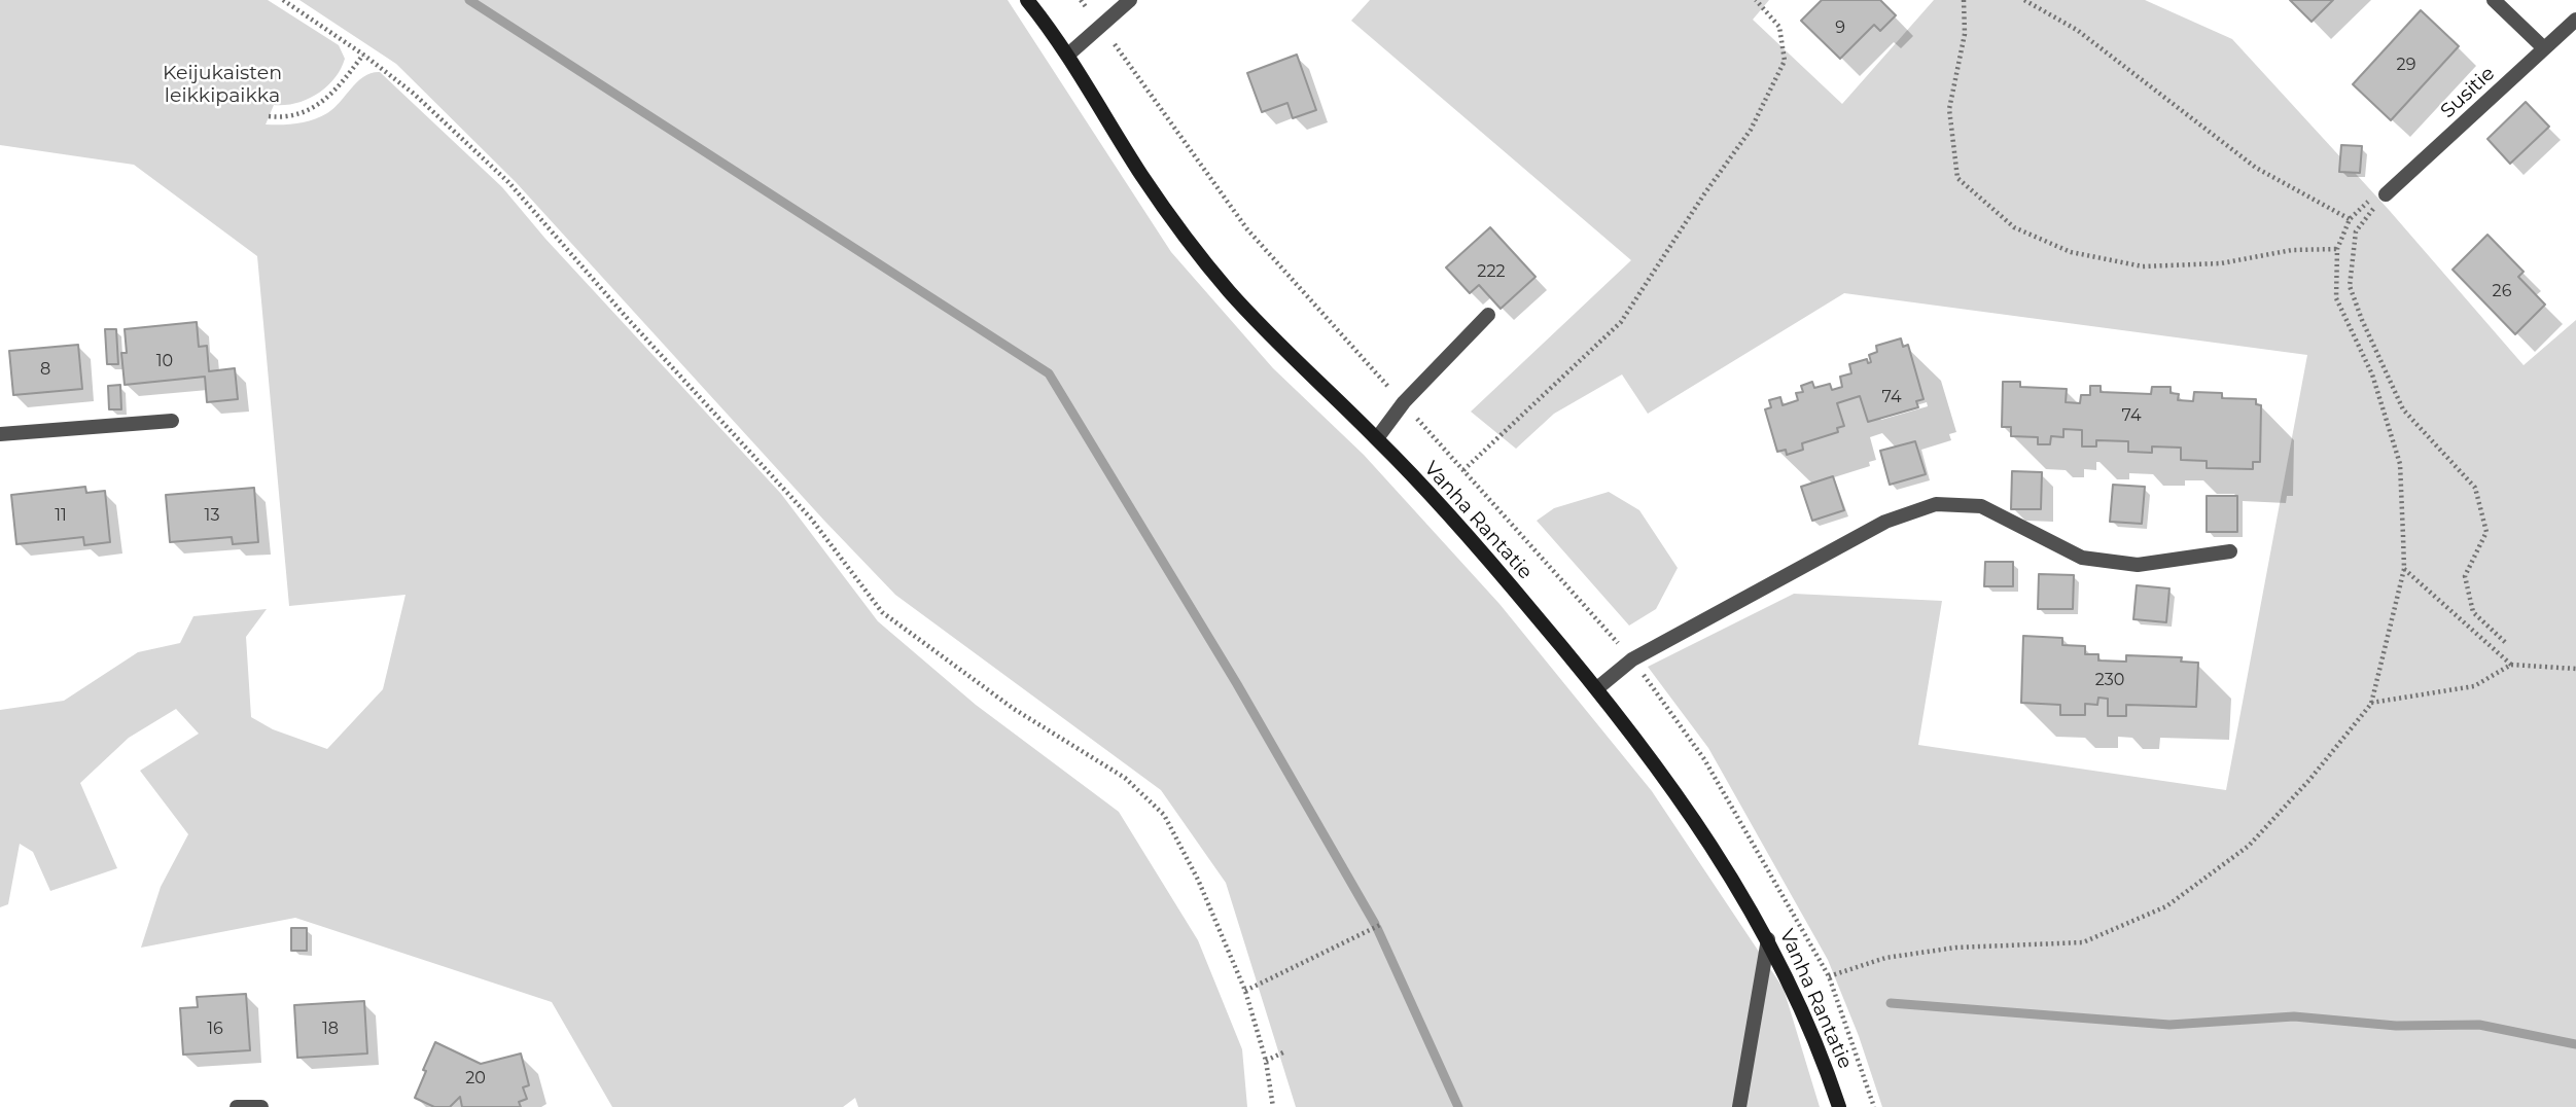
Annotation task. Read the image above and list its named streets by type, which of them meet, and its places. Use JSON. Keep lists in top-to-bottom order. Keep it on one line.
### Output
{"streets":{"main road":["Vanha Rantatie"],"street":["Susitie"]},"parks":["Keijukaisten leikkipaikka"],"house_numbers":["9","29","222","26","10","8","74","74","11","13","230","16","18","20"]}
